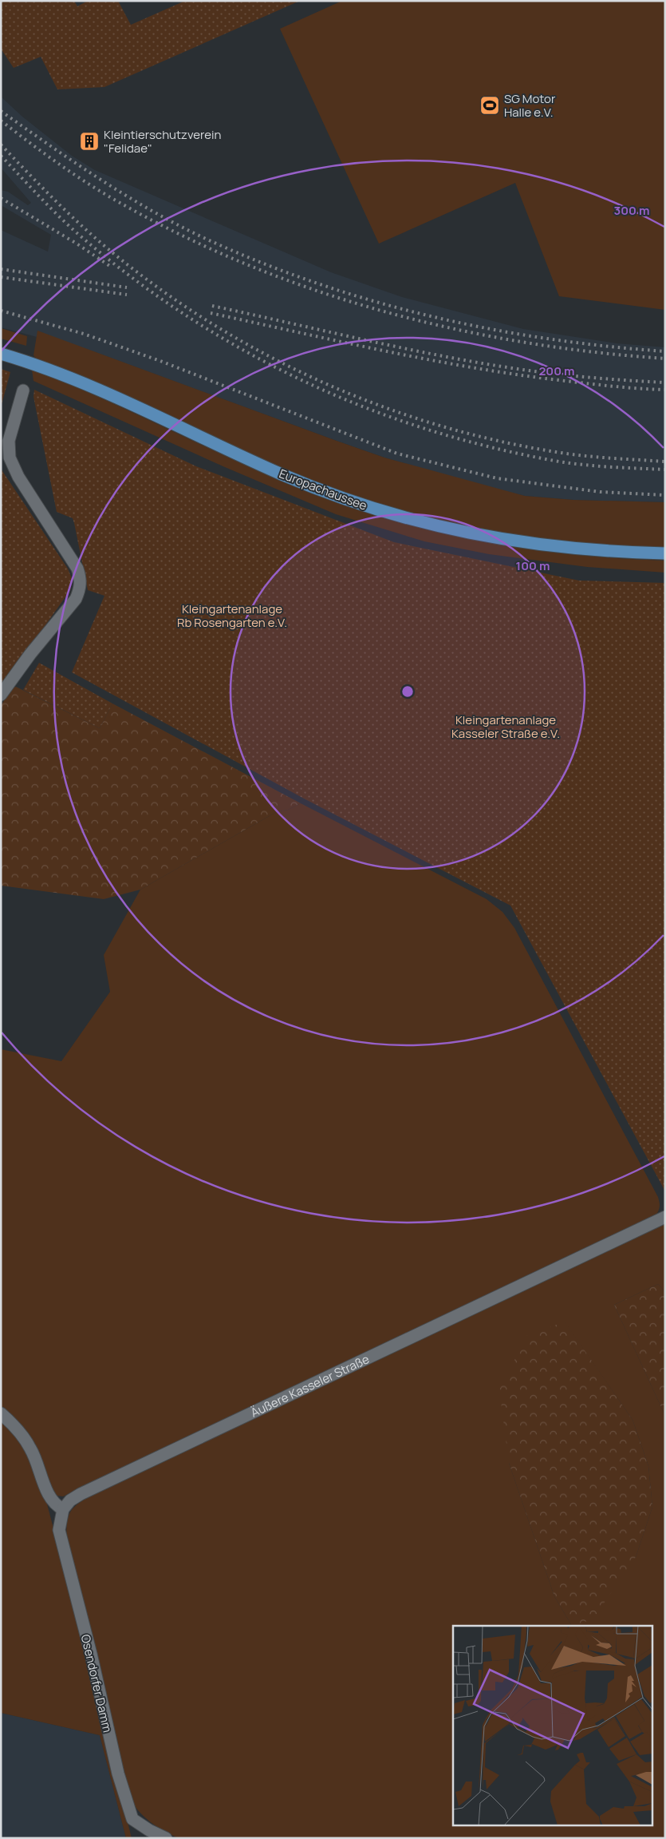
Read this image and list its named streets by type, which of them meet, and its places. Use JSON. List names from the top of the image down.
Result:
{
  "streets": {
    "main road": ["Europachaussee"],
    "street": ["Äußere Kasseler Straße", "Osendorfer Damm"]
  },
  "crossings": [
    ["Äußere Kasseler Straße", "Osendorfer Damm"]
  ],
  "parks": ["Kleingartenanlage Rb Rosengarten e.V.", "Kleingartenanlage Kasseler Straße e.V."],
  "places": {
    "sports": ["SG Motor Halle e.V."],
    "building": ["Kleintierschutzverein \"Felidae\""]
  },
  "rings": ["300 m", "200 m", "100 m"]
}
